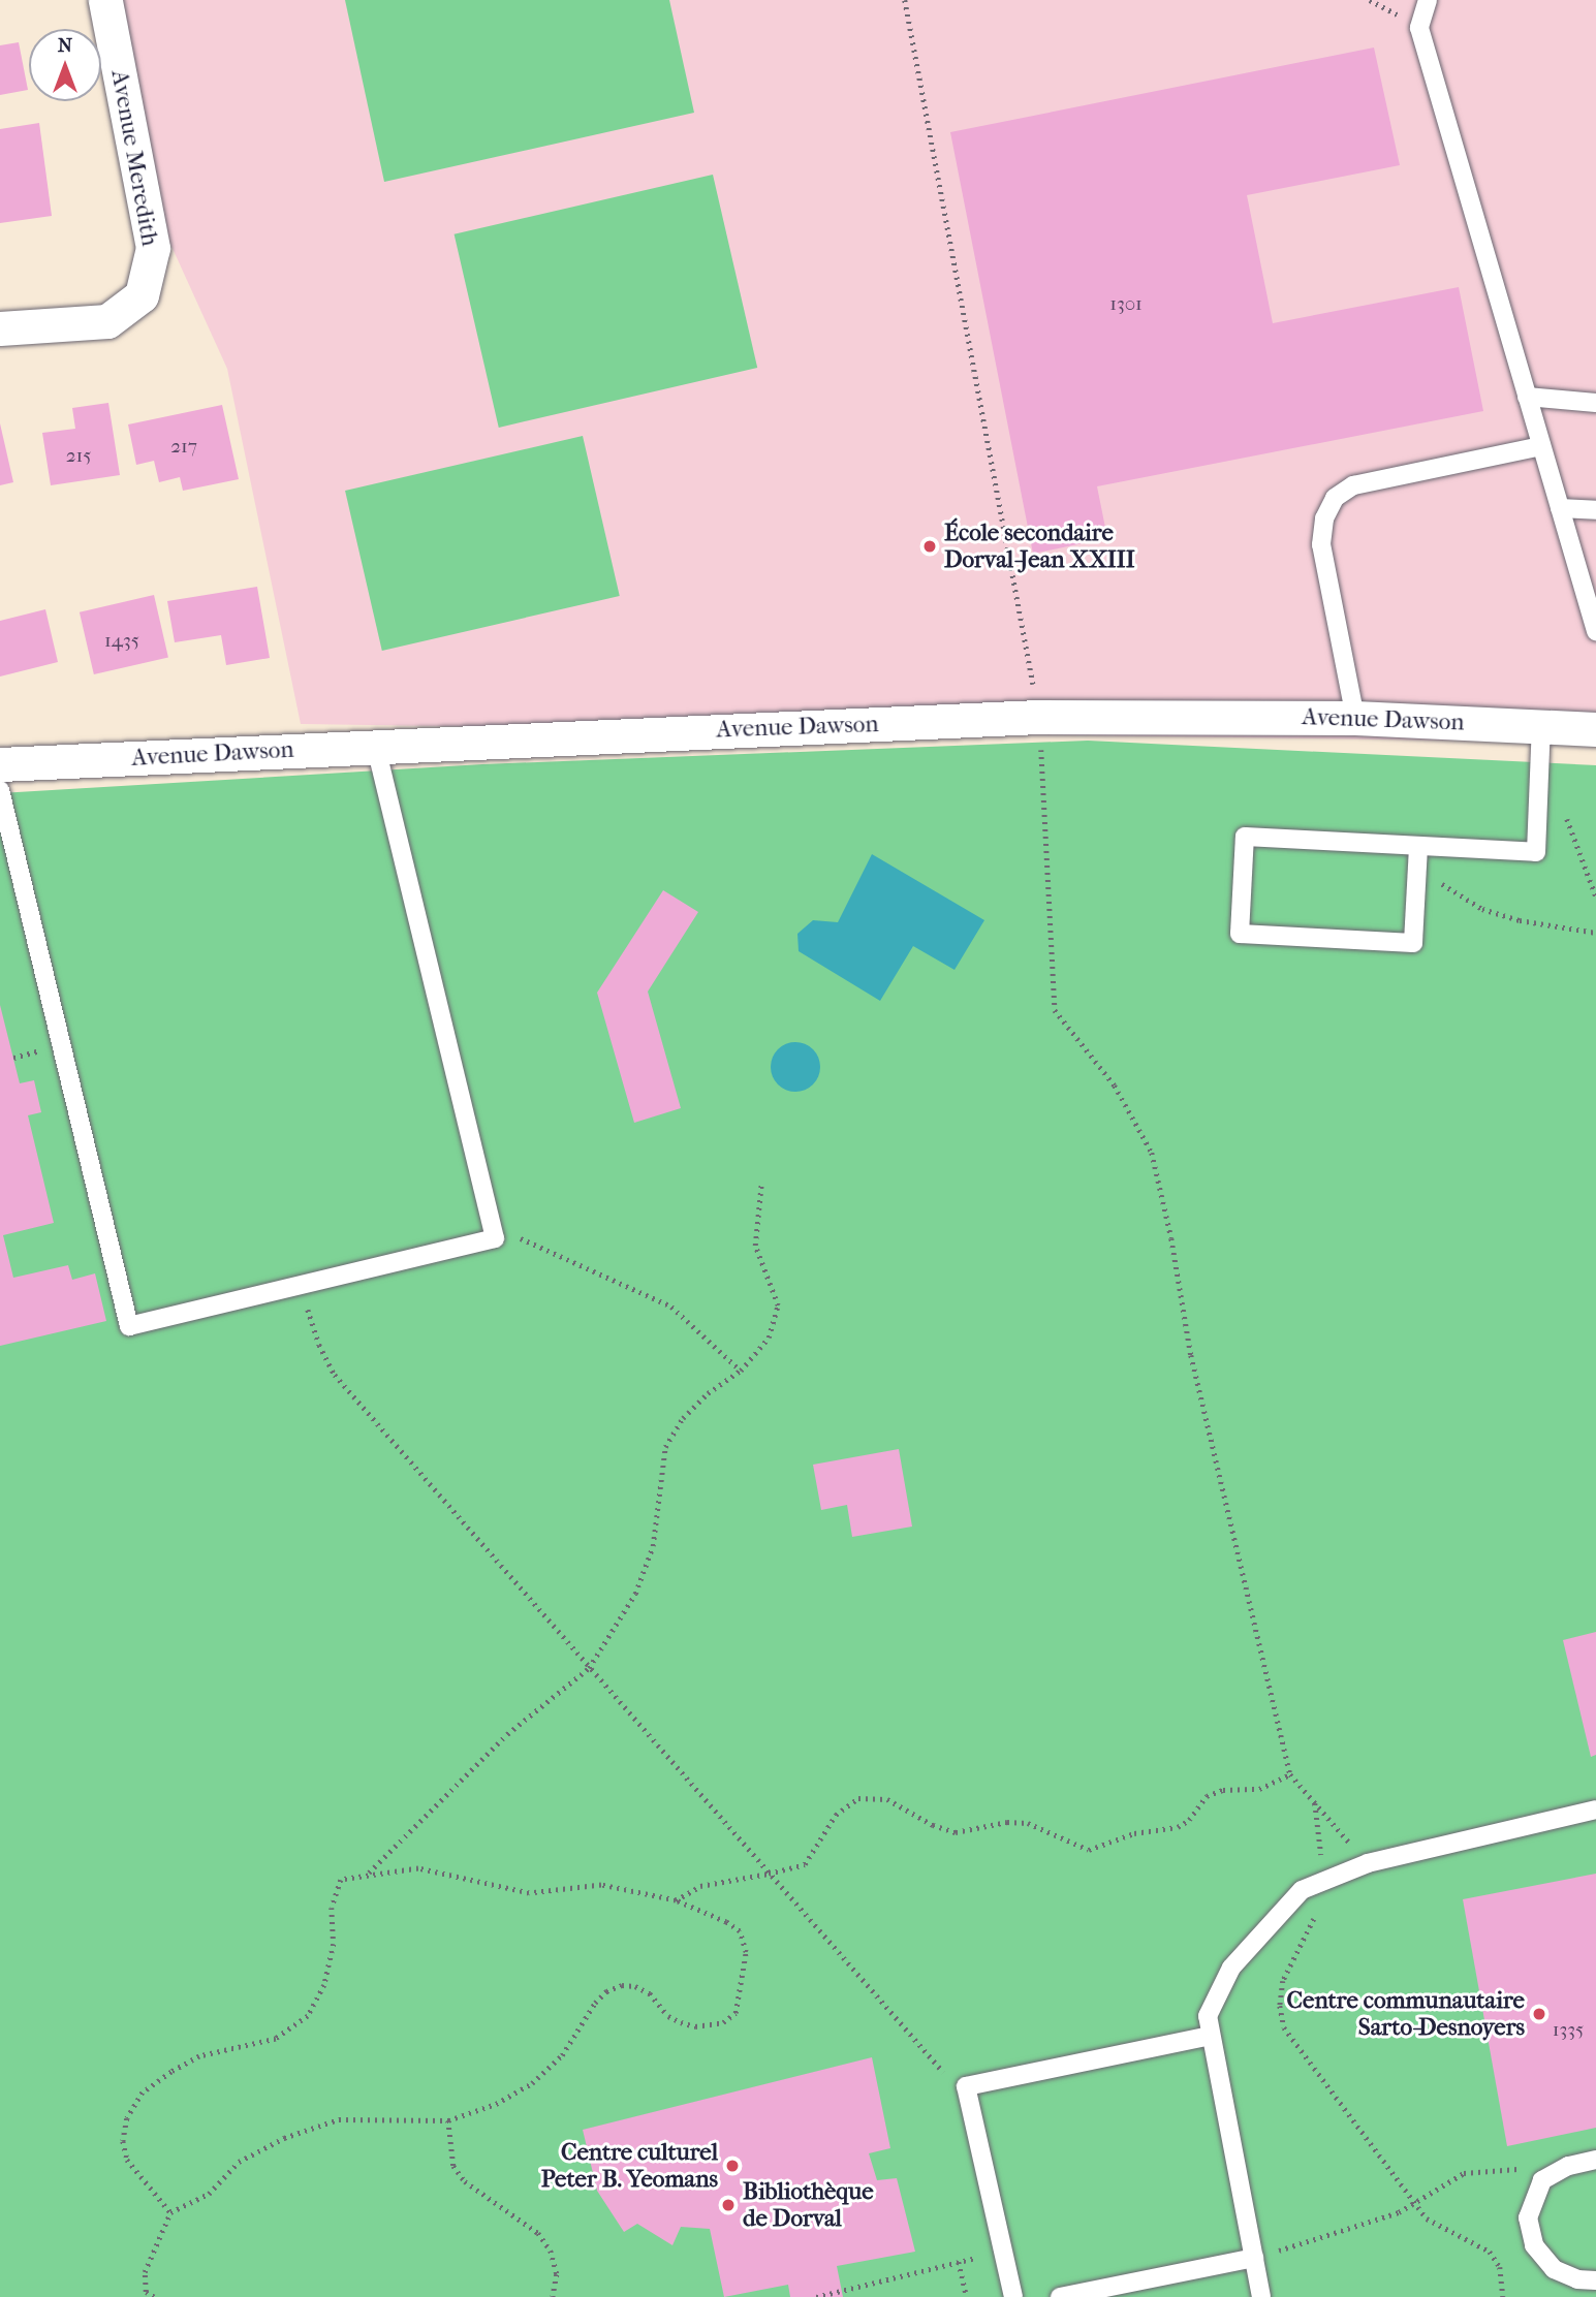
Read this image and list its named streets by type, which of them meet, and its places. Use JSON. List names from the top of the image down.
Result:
{
  "streets": {
    "street": ["Avenue Meredith", "Avenue Dawson"]
  },
  "places": [
    "École secondaire Dorval-Jean XXIII",
    "Centre communautaire Sarto-Desnoyers",
    "Centre culturel Peter B. Yeomans",
    "Bibliothèque de Dorval"
  ],
  "house_numbers": [
    "1301",
    "217",
    "215",
    "1435",
    "1335"
  ],
  "north": "top"
}
